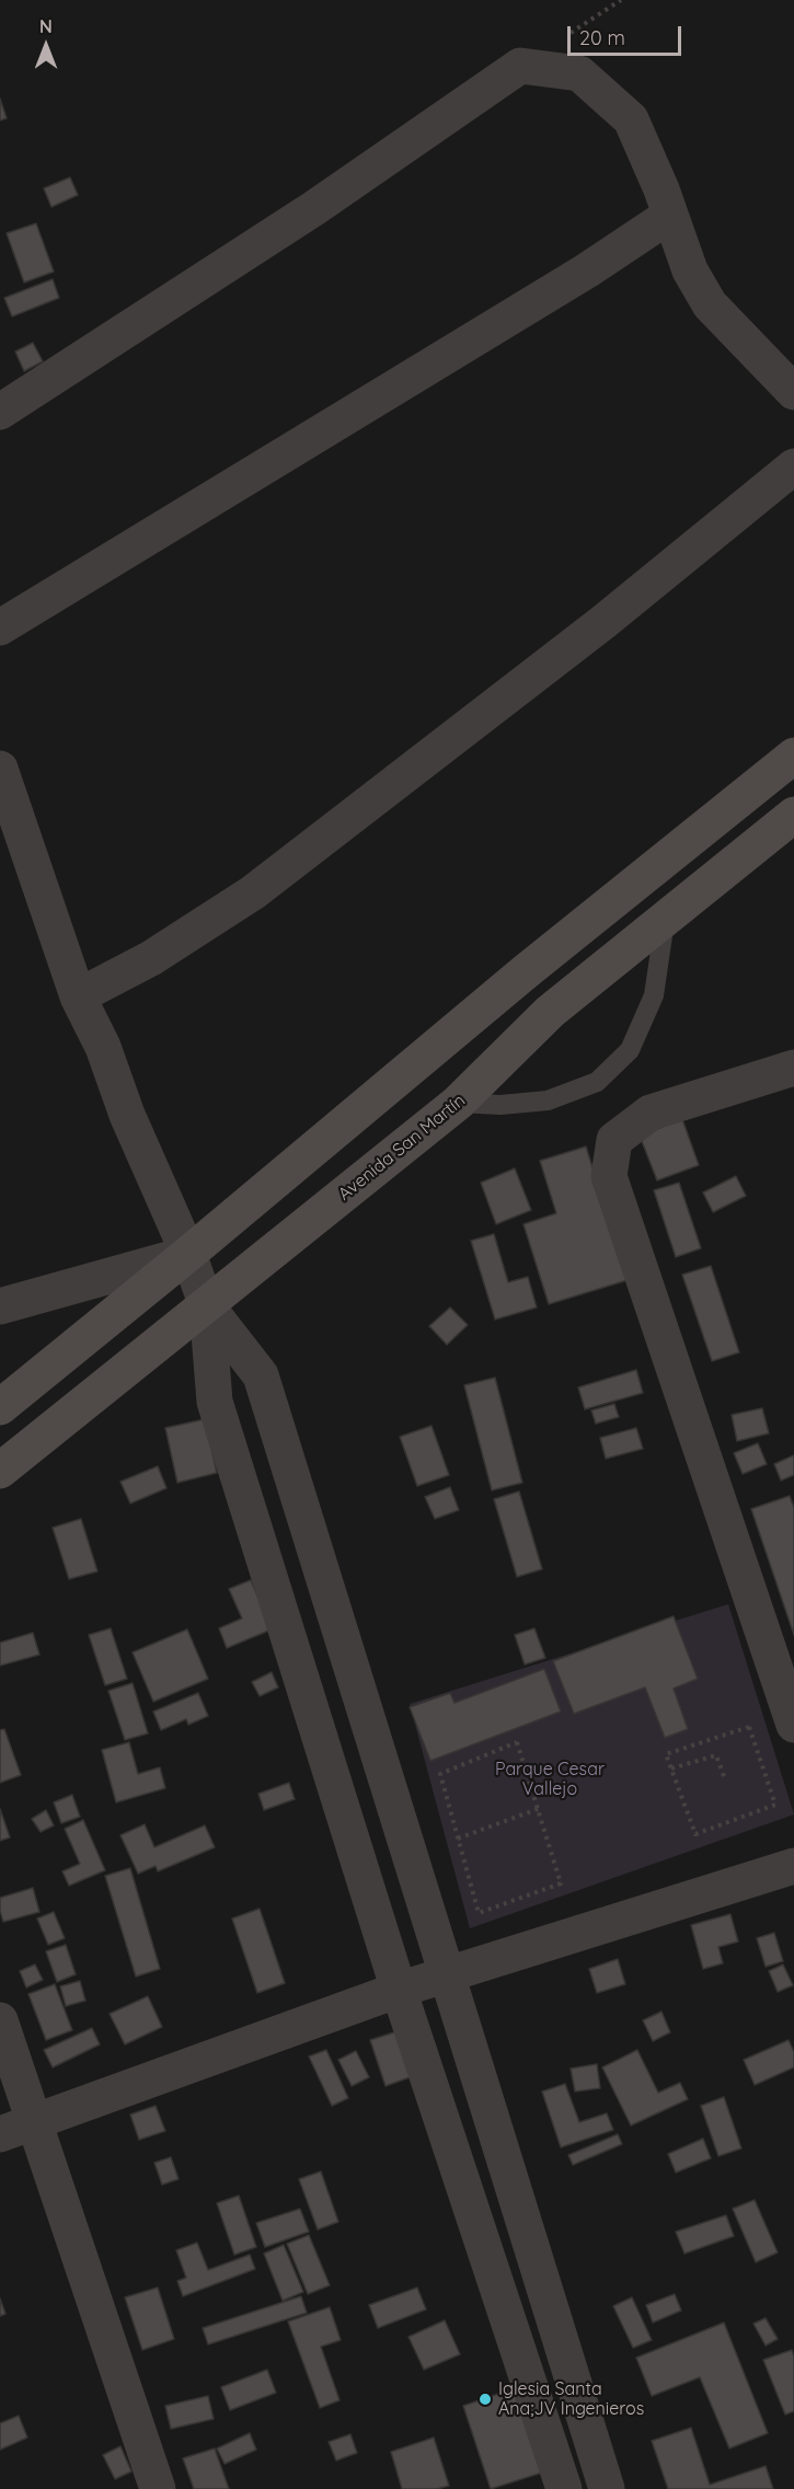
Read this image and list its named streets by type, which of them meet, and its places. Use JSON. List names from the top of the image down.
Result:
{
  "streets": {
    "main road": ["Avenida San Martín"]
  },
  "parks": ["Parque Cesar Vallejo"],
  "places": ["Iglesia Santa Ana;JV Ingenieros"],
  "scale_bar": "20 m",
  "north": "top"
}
